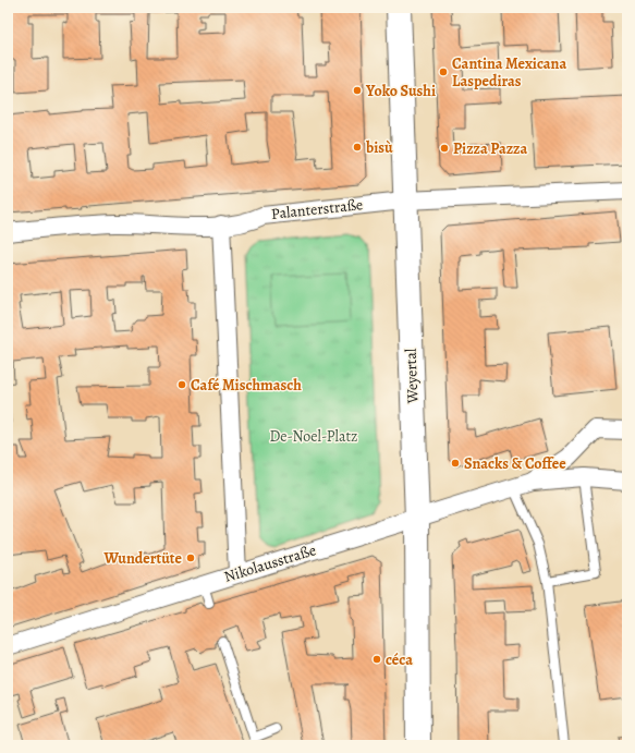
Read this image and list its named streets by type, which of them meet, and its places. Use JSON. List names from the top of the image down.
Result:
{
  "streets": {
    "street": ["Palanterstraße", "Weyertal", "Nikolausstraße"]
  },
  "crossings": [
    ["Palanterstraße", "Weyertal"],
    ["Weyertal", "Nikolausstraße"]
  ],
  "parks": ["De-Noel-Platz"],
  "places": [
    "Cantina Mexicana Laspediras",
    "Yoko Sushi",
    "bisù",
    "Pizza Pazza",
    "Café Mischmasch",
    "Snacks & Coffee",
    "Wundertüte",
    "céca"
  ]
}
